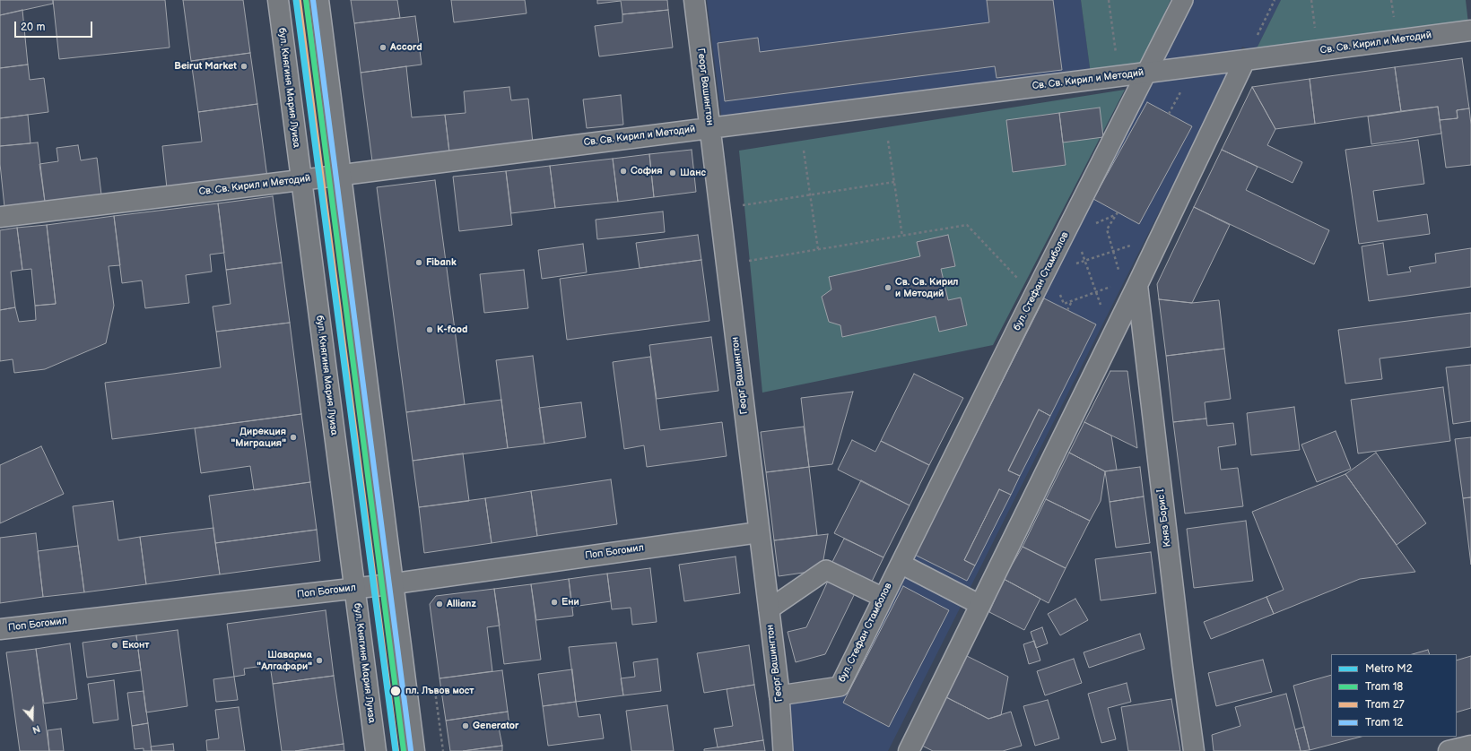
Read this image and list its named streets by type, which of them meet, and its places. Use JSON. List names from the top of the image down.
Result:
{
  "streets": {
    "street": [
      "Св. Св. Кирил и Методий",
      "Георг Вашингтон",
      "бул. Княгиня Мария Луиза",
      "бул. Стефан Стамболов",
      "Княз Борис I",
      "Поп Богомил"
    ]
  },
  "crossings": [
    ["Св. Св. Кирил и Методий", "Георг Вашингтон"],
    ["Св. Св. Кирил и Методий", "бул. Княгиня Мария Луиза"],
    ["Св. Св. Кирил и Методий", "бул. Стефан Стамболов"],
    ["Георг Вашингтон", "бул. Стефан Стамболов"],
    ["Георг Вашингтон", "Поп Богомил"],
    ["бул. Княгиня Мария Луиза", "Поп Богомил"]
  ],
  "places": [
    "Accord",
    "Beirut Market",
    "София",
    "Шанс",
    "Fibank",
    "Св. Св. Кирил и Методий",
    "K-food",
    "Дирекция \"Миграция\"",
    "Ени",
    "Allianz",
    "Еконт",
    "Шаварма \"Алгафари\"",
    "пл. Лъвов мост",
    "Generator"
  ],
  "lines": [
    "metro line M2",
    "tram line 18",
    "tram line 12",
    "tram line 27"
  ],
  "legend": [
    "Metro M2",
    "Tram 18",
    "Tram 27",
    "Tram 12"
  ],
  "scale_bar": "20 m",
  "north": "bottom"
}
